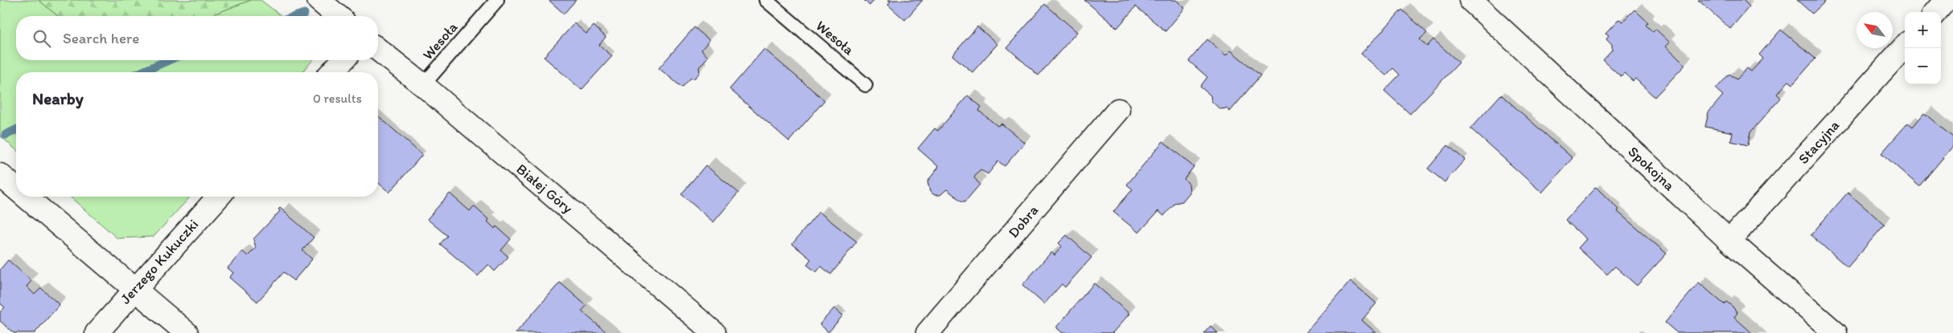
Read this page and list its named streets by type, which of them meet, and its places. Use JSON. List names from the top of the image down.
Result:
{
  "streets": {
    "street": [
      "Stacyjna",
      "Spokojna",
      "Białej Góry",
      "Dobra",
      "Jerzego Kukuczki"
    ],
    "lane": ["Wesoła"]
  },
  "crossings": [
    ["Wesoła", "Białej Góry"],
    ["Stacyjna", "Spokojna"]
  ],
  "north": "top left",
  "page": {
    "map_buttons": ["+", "−"],
    "search": "Search here",
    "heading": ["Nearby", "0 results"]
  }
}
